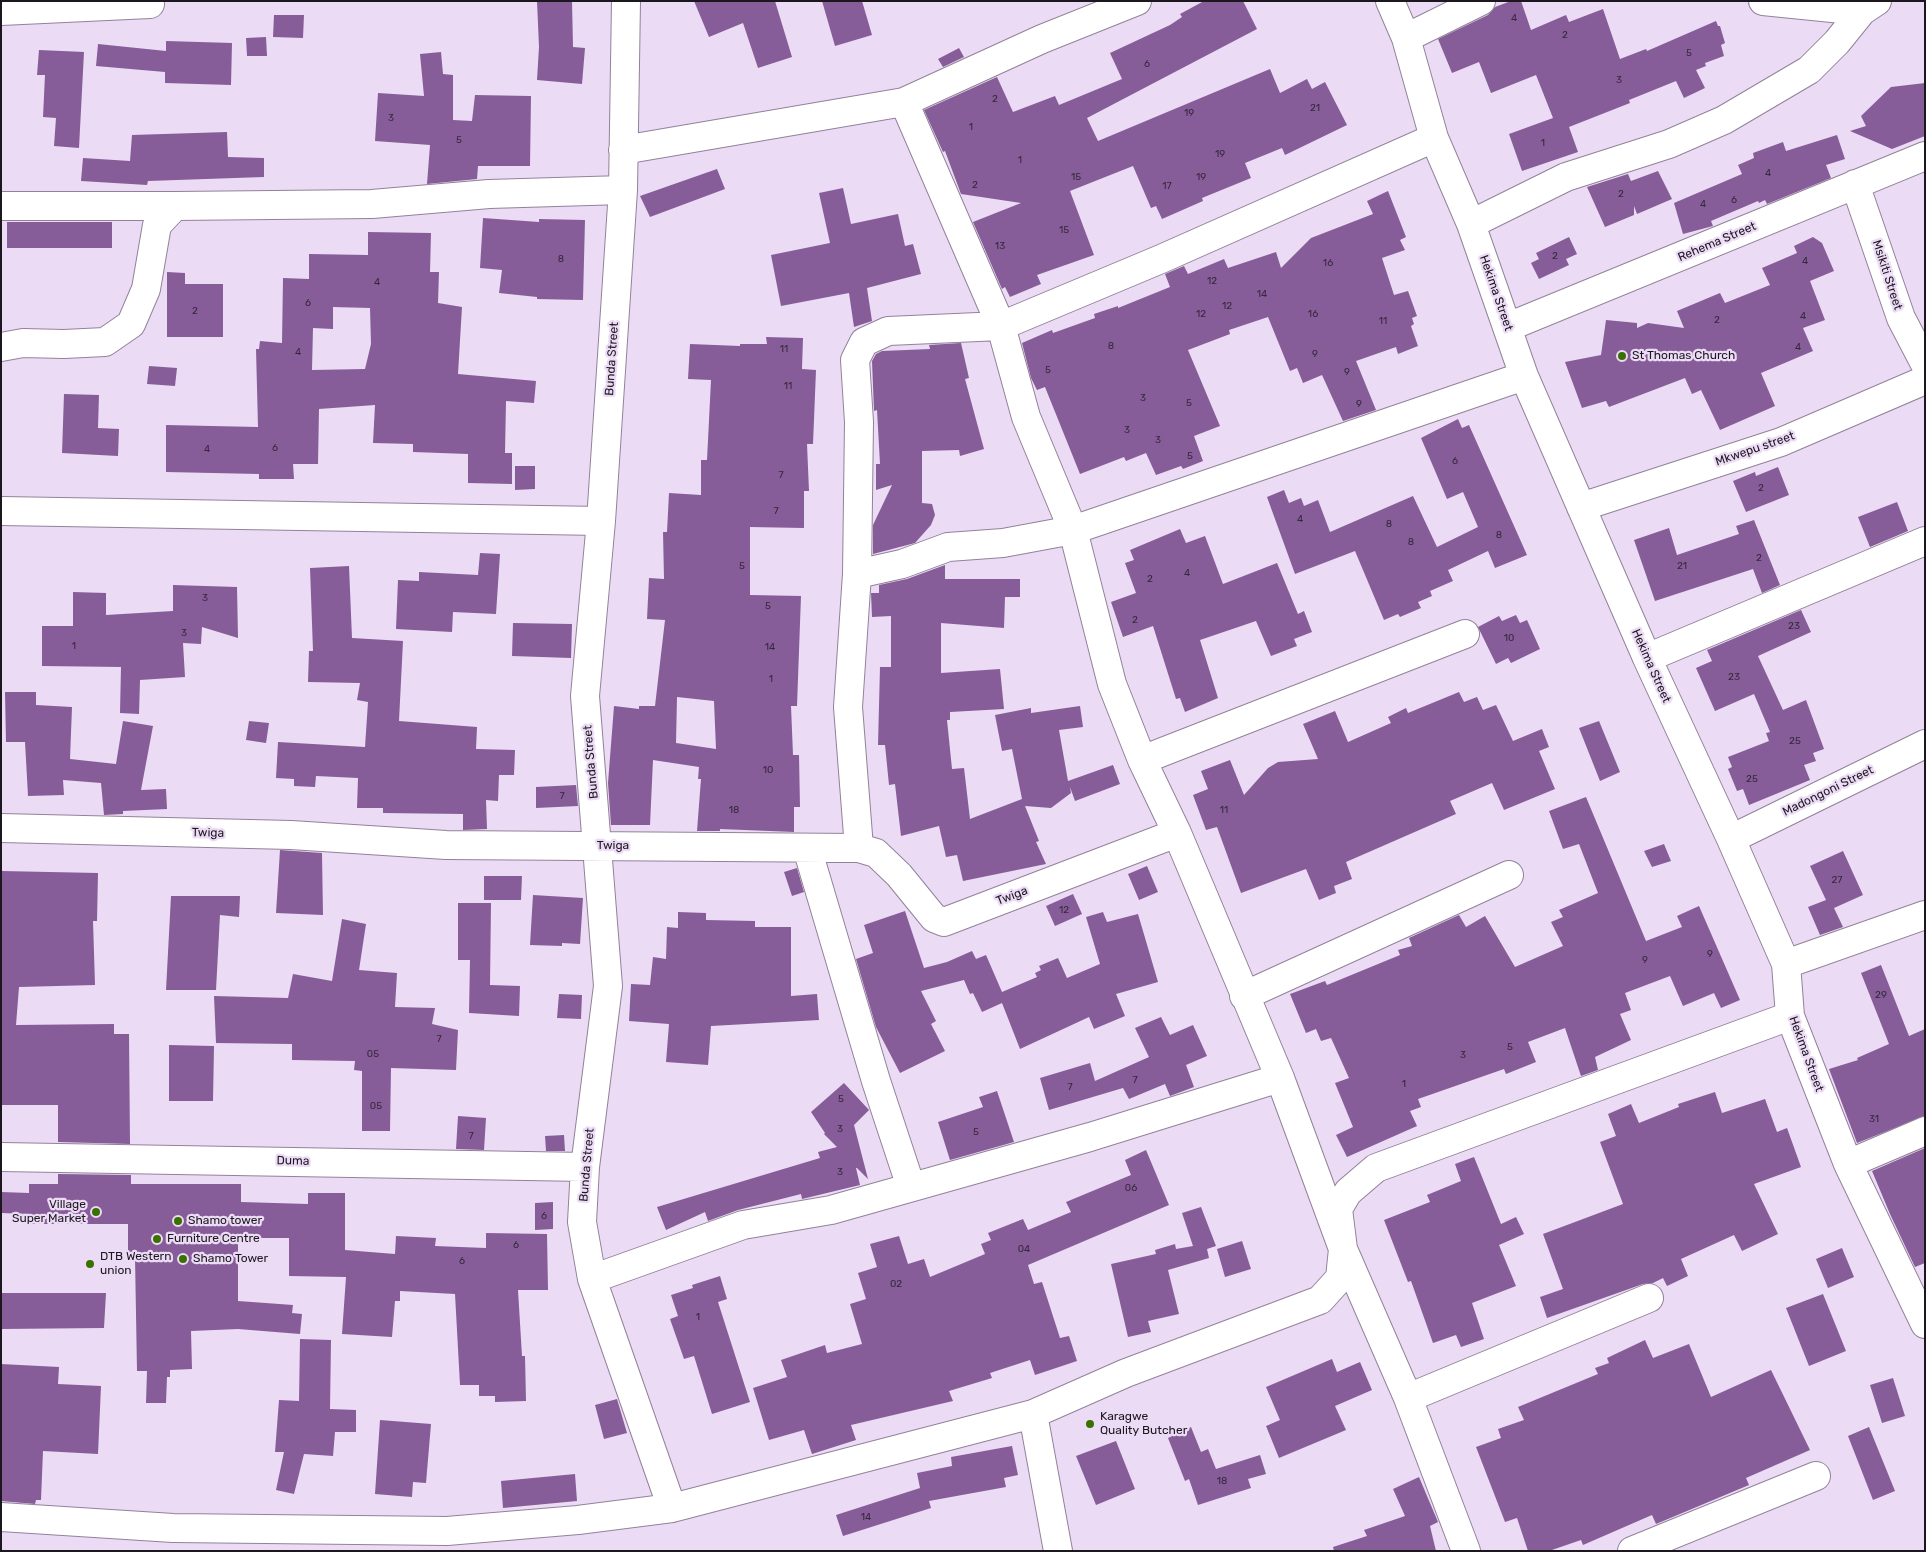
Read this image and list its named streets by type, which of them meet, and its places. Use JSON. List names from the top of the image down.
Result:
{
  "streets": {
    "street": [
      "Rehema Street",
      "Msikiti Street",
      "Hekima Street",
      "Bunda Street",
      "Mkwepu street",
      "Madongoni Street",
      "Twiga",
      "Duma"
    ]
  },
  "crossings": [
    ["Rehema Street", "Msikiti Street"],
    ["Rehema Street", "Hekima Street"],
    ["Hekima Street", "Mkwepu street"],
    ["Hekima Street", "Madongoni Street"],
    ["Bunda Street", "Twiga"],
    ["Bunda Street", "Duma"]
  ],
  "places": [
    "St Thomas Church",
    "Village Super Market",
    "Shamo tower",
    "Furniture Centre",
    "Shamo Tower",
    "DTB Western union",
    "Karagwe Quality Butcher"
  ],
  "house_numbers": [
    "4",
    "2",
    "5",
    "6",
    "3",
    "2",
    "21",
    "19",
    "3",
    "1",
    "5",
    "1",
    "19",
    "1",
    "4",
    "15",
    "19",
    "2",
    "17",
    "2",
    "6",
    "4",
    "15",
    "13",
    "2",
    "8",
    "4",
    "16",
    "12",
    "4",
    "14",
    "6",
    "12",
    "2",
    "12",
    "16",
    "4",
    "2",
    "11",
    "8",
    "4",
    "11",
    "4",
    "9",
    "5",
    "9",
    "11",
    "3",
    "5",
    "9",
    "3",
    "3",
    "6",
    "4",
    "5",
    "6",
    "7",
    "2",
    "7",
    "4",
    "8",
    "8",
    "8",
    "2",
    "5",
    "21",
    "4",
    "2",
    "3",
    "5",
    "2",
    "23",
    "3",
    "10",
    "1",
    "14",
    "23",
    "1",
    "25",
    "10",
    "25",
    "7",
    "18",
    "11",
    "27",
    "12",
    "9",
    "9",
    "29",
    "7",
    "5",
    "05",
    "3",
    "7",
    "1",
    "7",
    "5",
    "05",
    "31",
    "3",
    "5",
    "7",
    "3",
    "06",
    "6",
    "6",
    "04",
    "6",
    "02",
    "1",
    "18",
    "14"
  ]
}
